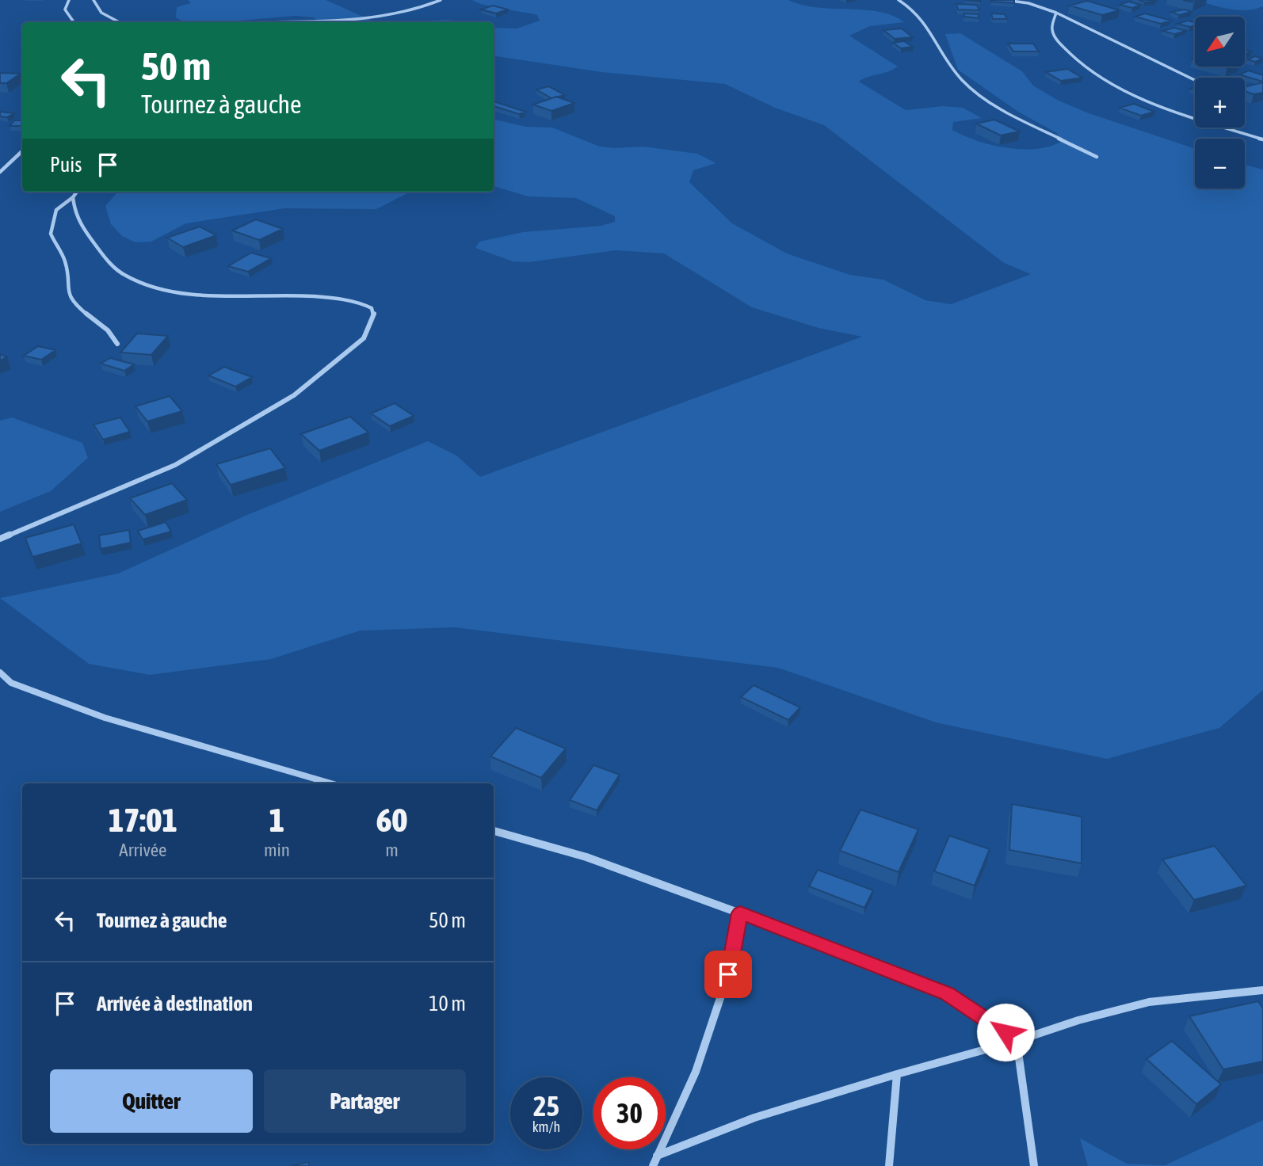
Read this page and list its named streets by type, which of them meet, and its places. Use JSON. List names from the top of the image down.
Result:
{
  "north": "bottom left",
  "page": {
    "map_buttons": ["+", "−"],
    "turn": ["50 m", "Tournez à gauche"],
    "then": "Puis",
    "eta": [
      "17:01",
      "Arrivée",
      "1",
      "min",
      "60",
      "m"
    ],
    "list": [
      {
        "name": "Tournez à gauche",
        "value": "50 m"
      },
      {
        "name": "Arrivée à destination",
        "value": "10 m"
      }
    ],
    "buttons": ["Quitter", "Partager"],
    "speed": "25 km/h",
    "limit": "30"
  }
}
